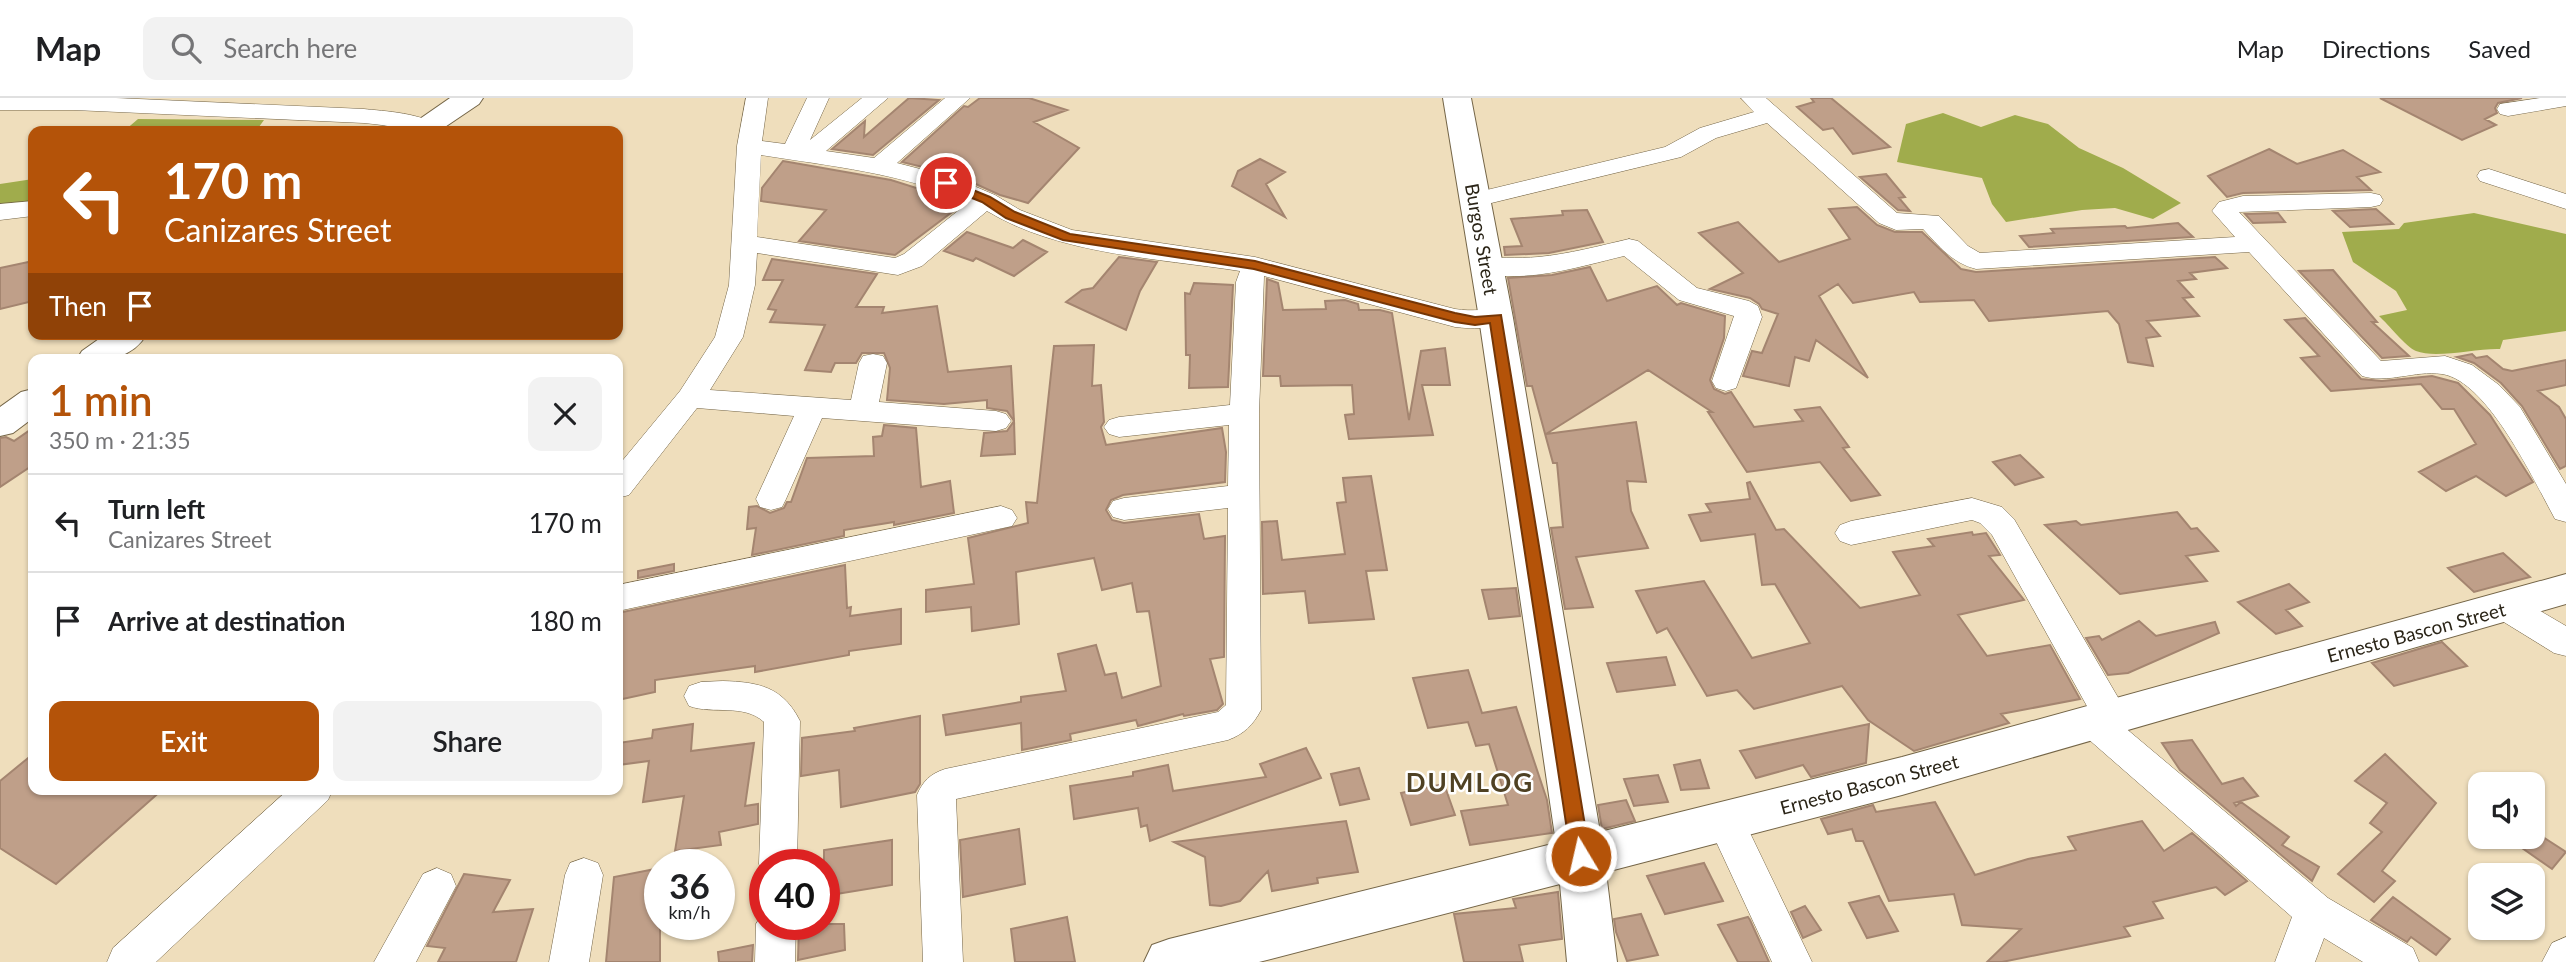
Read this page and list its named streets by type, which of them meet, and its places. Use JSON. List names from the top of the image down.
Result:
{
  "streets": {
    "street": ["Burgos Street", "Ernesto Bascon Street"]
  },
  "crossings": [
    ["Burgos Street", "Ernesto Bascon Street"]
  ],
  "districts": ["DUMLOG"],
  "page": {
    "header": "Map",
    "search": "Search here",
    "nav": ["Map", "Directions", "Saved"],
    "turn": ["170 m", "Canizares Street"],
    "then": "Then",
    "heading": ["1 min", "350 m · 21:35"],
    "list": [
      {
        "name": "Turn left",
        "note": "Canizares Street",
        "value": "170 m"
      },
      {
        "name": "Arrive at destination",
        "value": "180 m"
      }
    ],
    "buttons": ["Exit", "Share"],
    "speed": "36 km/h",
    "limit": "40"
  }
}
